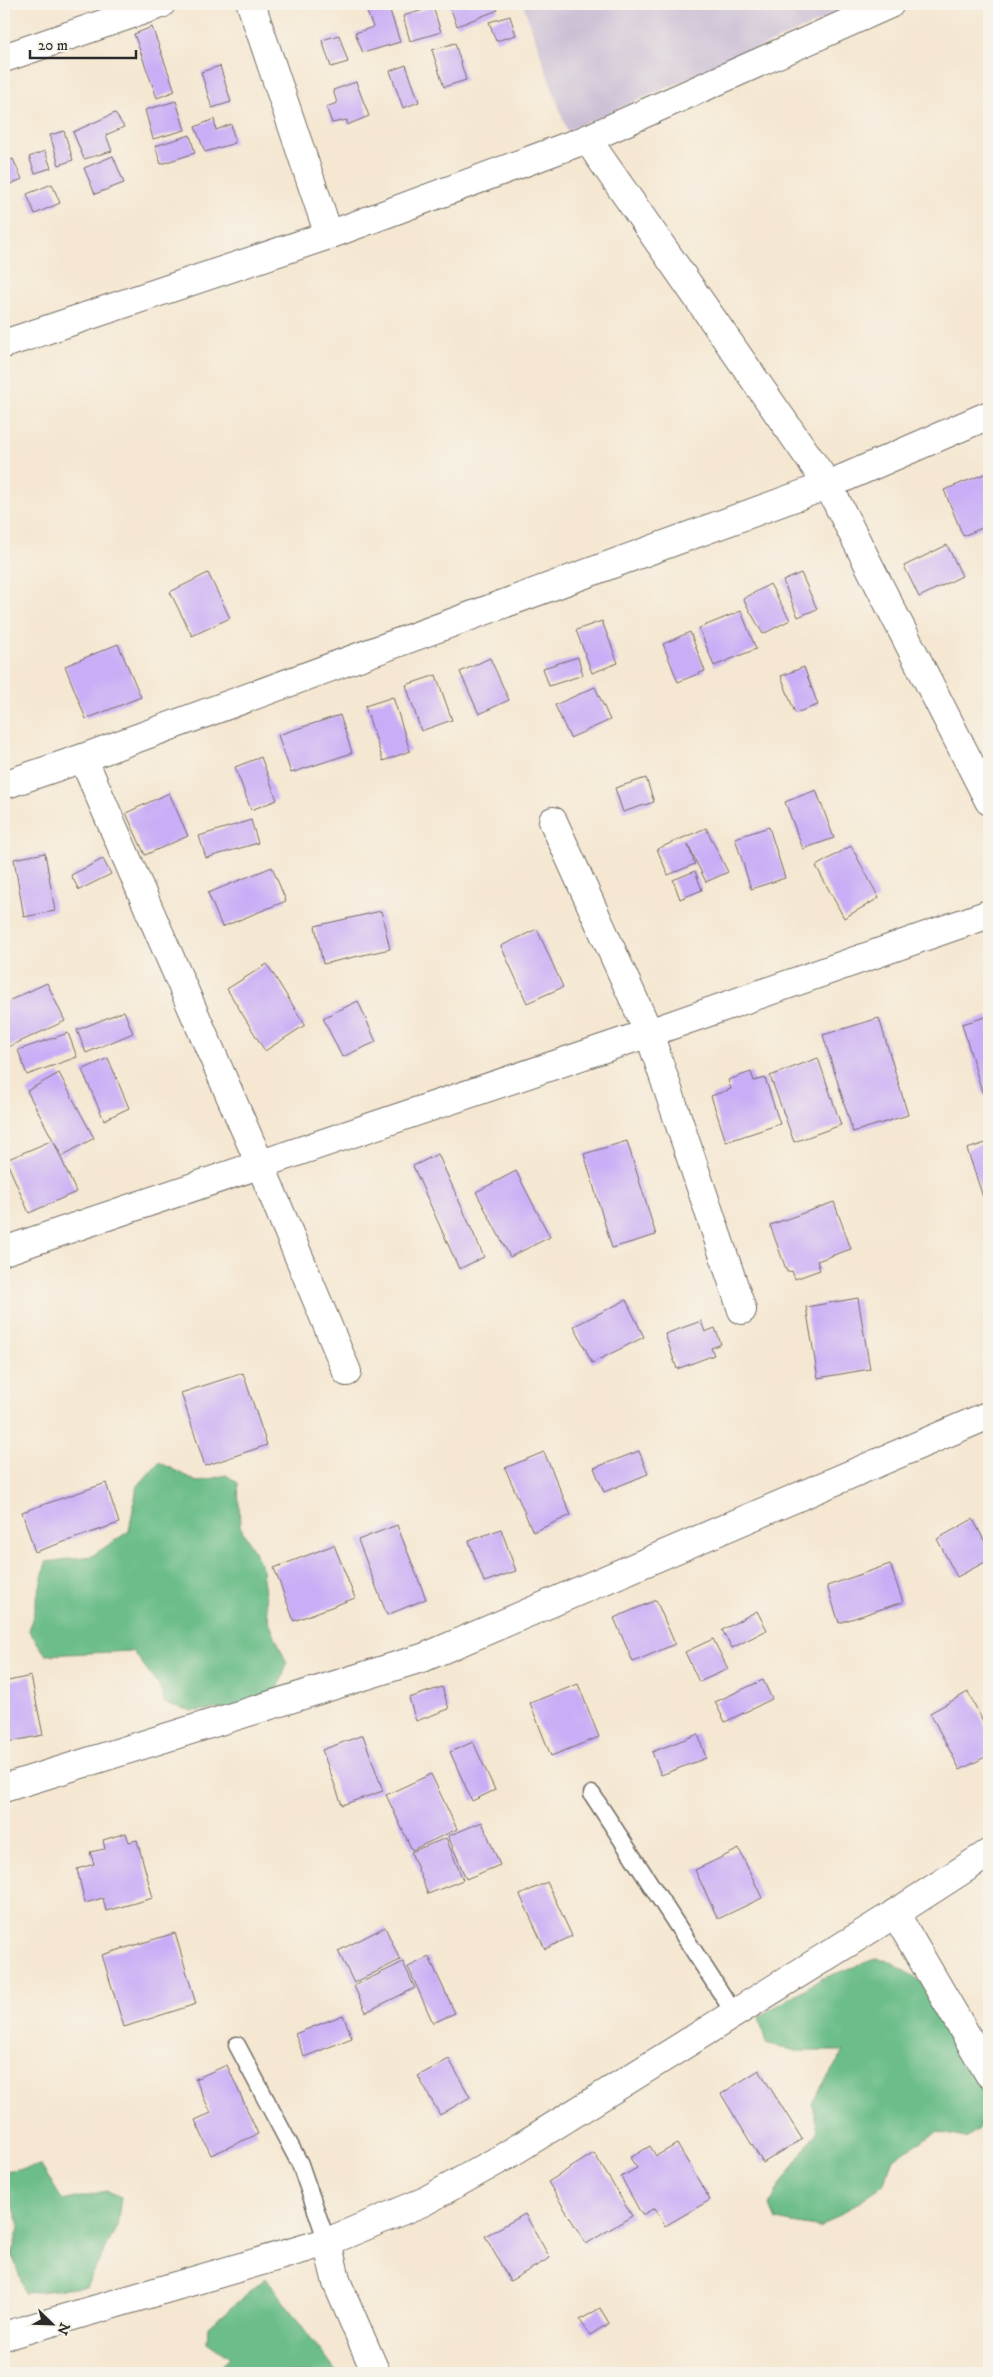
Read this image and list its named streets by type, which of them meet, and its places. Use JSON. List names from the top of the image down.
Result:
{
  "scale_bar": "20 m",
  "north": "bottom right"
}
